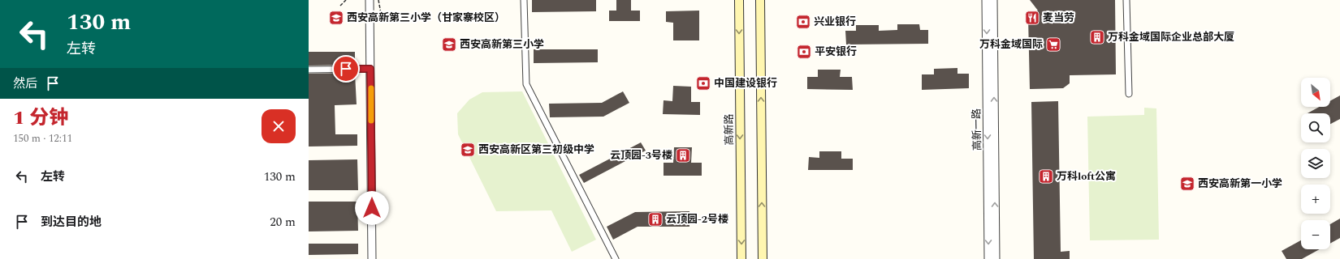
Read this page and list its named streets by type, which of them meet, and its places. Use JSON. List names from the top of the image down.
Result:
{
  "streets": {
    "main road": ["高新路"],
    "street": ["高新一路"]
  },
  "places": {
    "school or university": [
      "西安高新第三小学（甘家寨校区）",
      "西安高新第三小学",
      "西安高新区第三初级中学",
      "西安高新第一小学"
    ],
    "restaurant": ["麦当劳"],
    "bank": ["兴业银行", "平安银行", "中国建设银行"],
    "building": [
      "万科金域国际企业总部大厦",
      "云顶园-3号楼",
      "万科loft公寓",
      "云顶园-2号楼"
    ],
    "supermarket": ["万科金域国际"]
  },
  "north": "bottom right",
  "page": {
    "turn": ["130 m", "左转"],
    "then": "然后",
    "map_buttons": ["+", "−"],
    "heading": ["1 分钟", "150 m · 12:11"],
    "list": [
      {
        "name": "左转",
        "value": "130 m"
      },
      {
        "name": "到达目的地",
        "value": "20 m"
      }
    ]
  }
}
